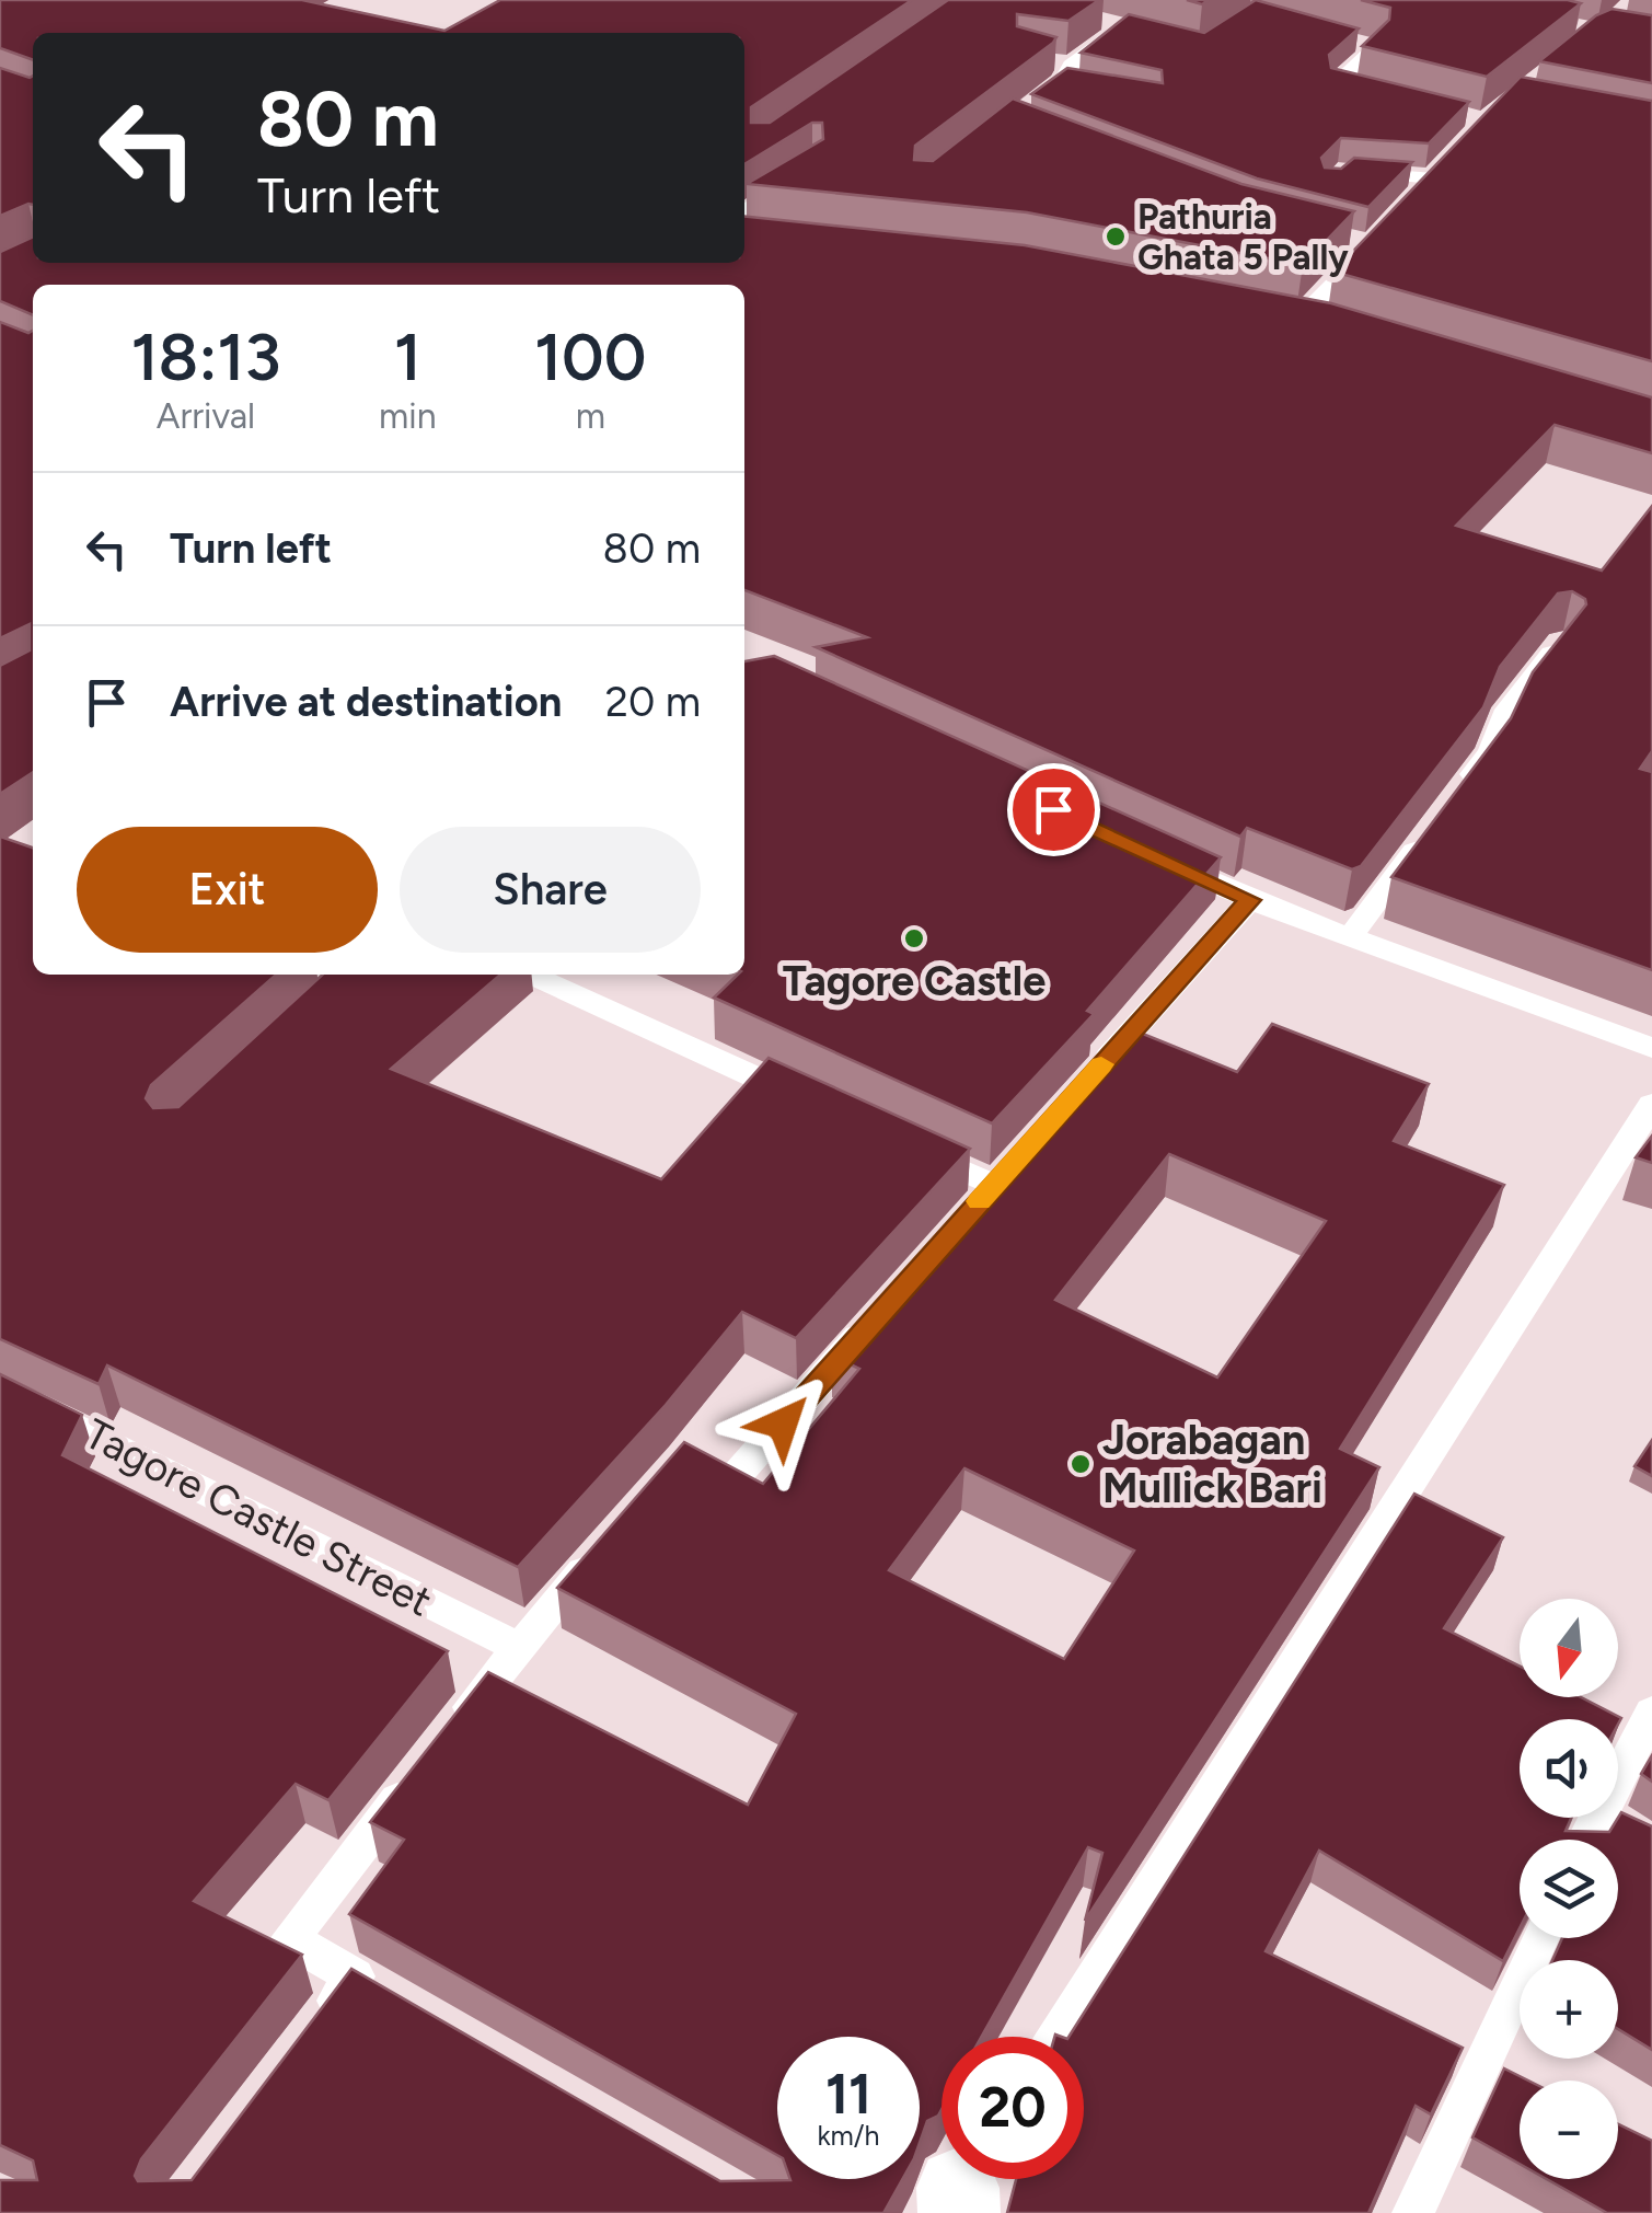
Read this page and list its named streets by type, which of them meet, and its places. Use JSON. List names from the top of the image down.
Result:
{
  "streets": {
    "lane": ["Tagore Castle Street"]
  },
  "places": ["Pathuria Ghata 5 Pally", "Tagore Castle", "Jorabagan Mullick Bari"],
  "north": "bottom",
  "page": {
    "turn": ["80 m", "Turn left"],
    "eta": [
      "18:13",
      "Arrival",
      "1",
      "min",
      "100",
      "m"
    ],
    "list": [
      {
        "name": "Turn left",
        "value": "80 m"
      },
      {
        "name": "Arrive at destination",
        "value": "20 m"
      }
    ],
    "buttons": ["Exit", "Share"],
    "map_buttons": ["+", "−"],
    "speed": "11 km/h",
    "limit": "20"
  }
}
